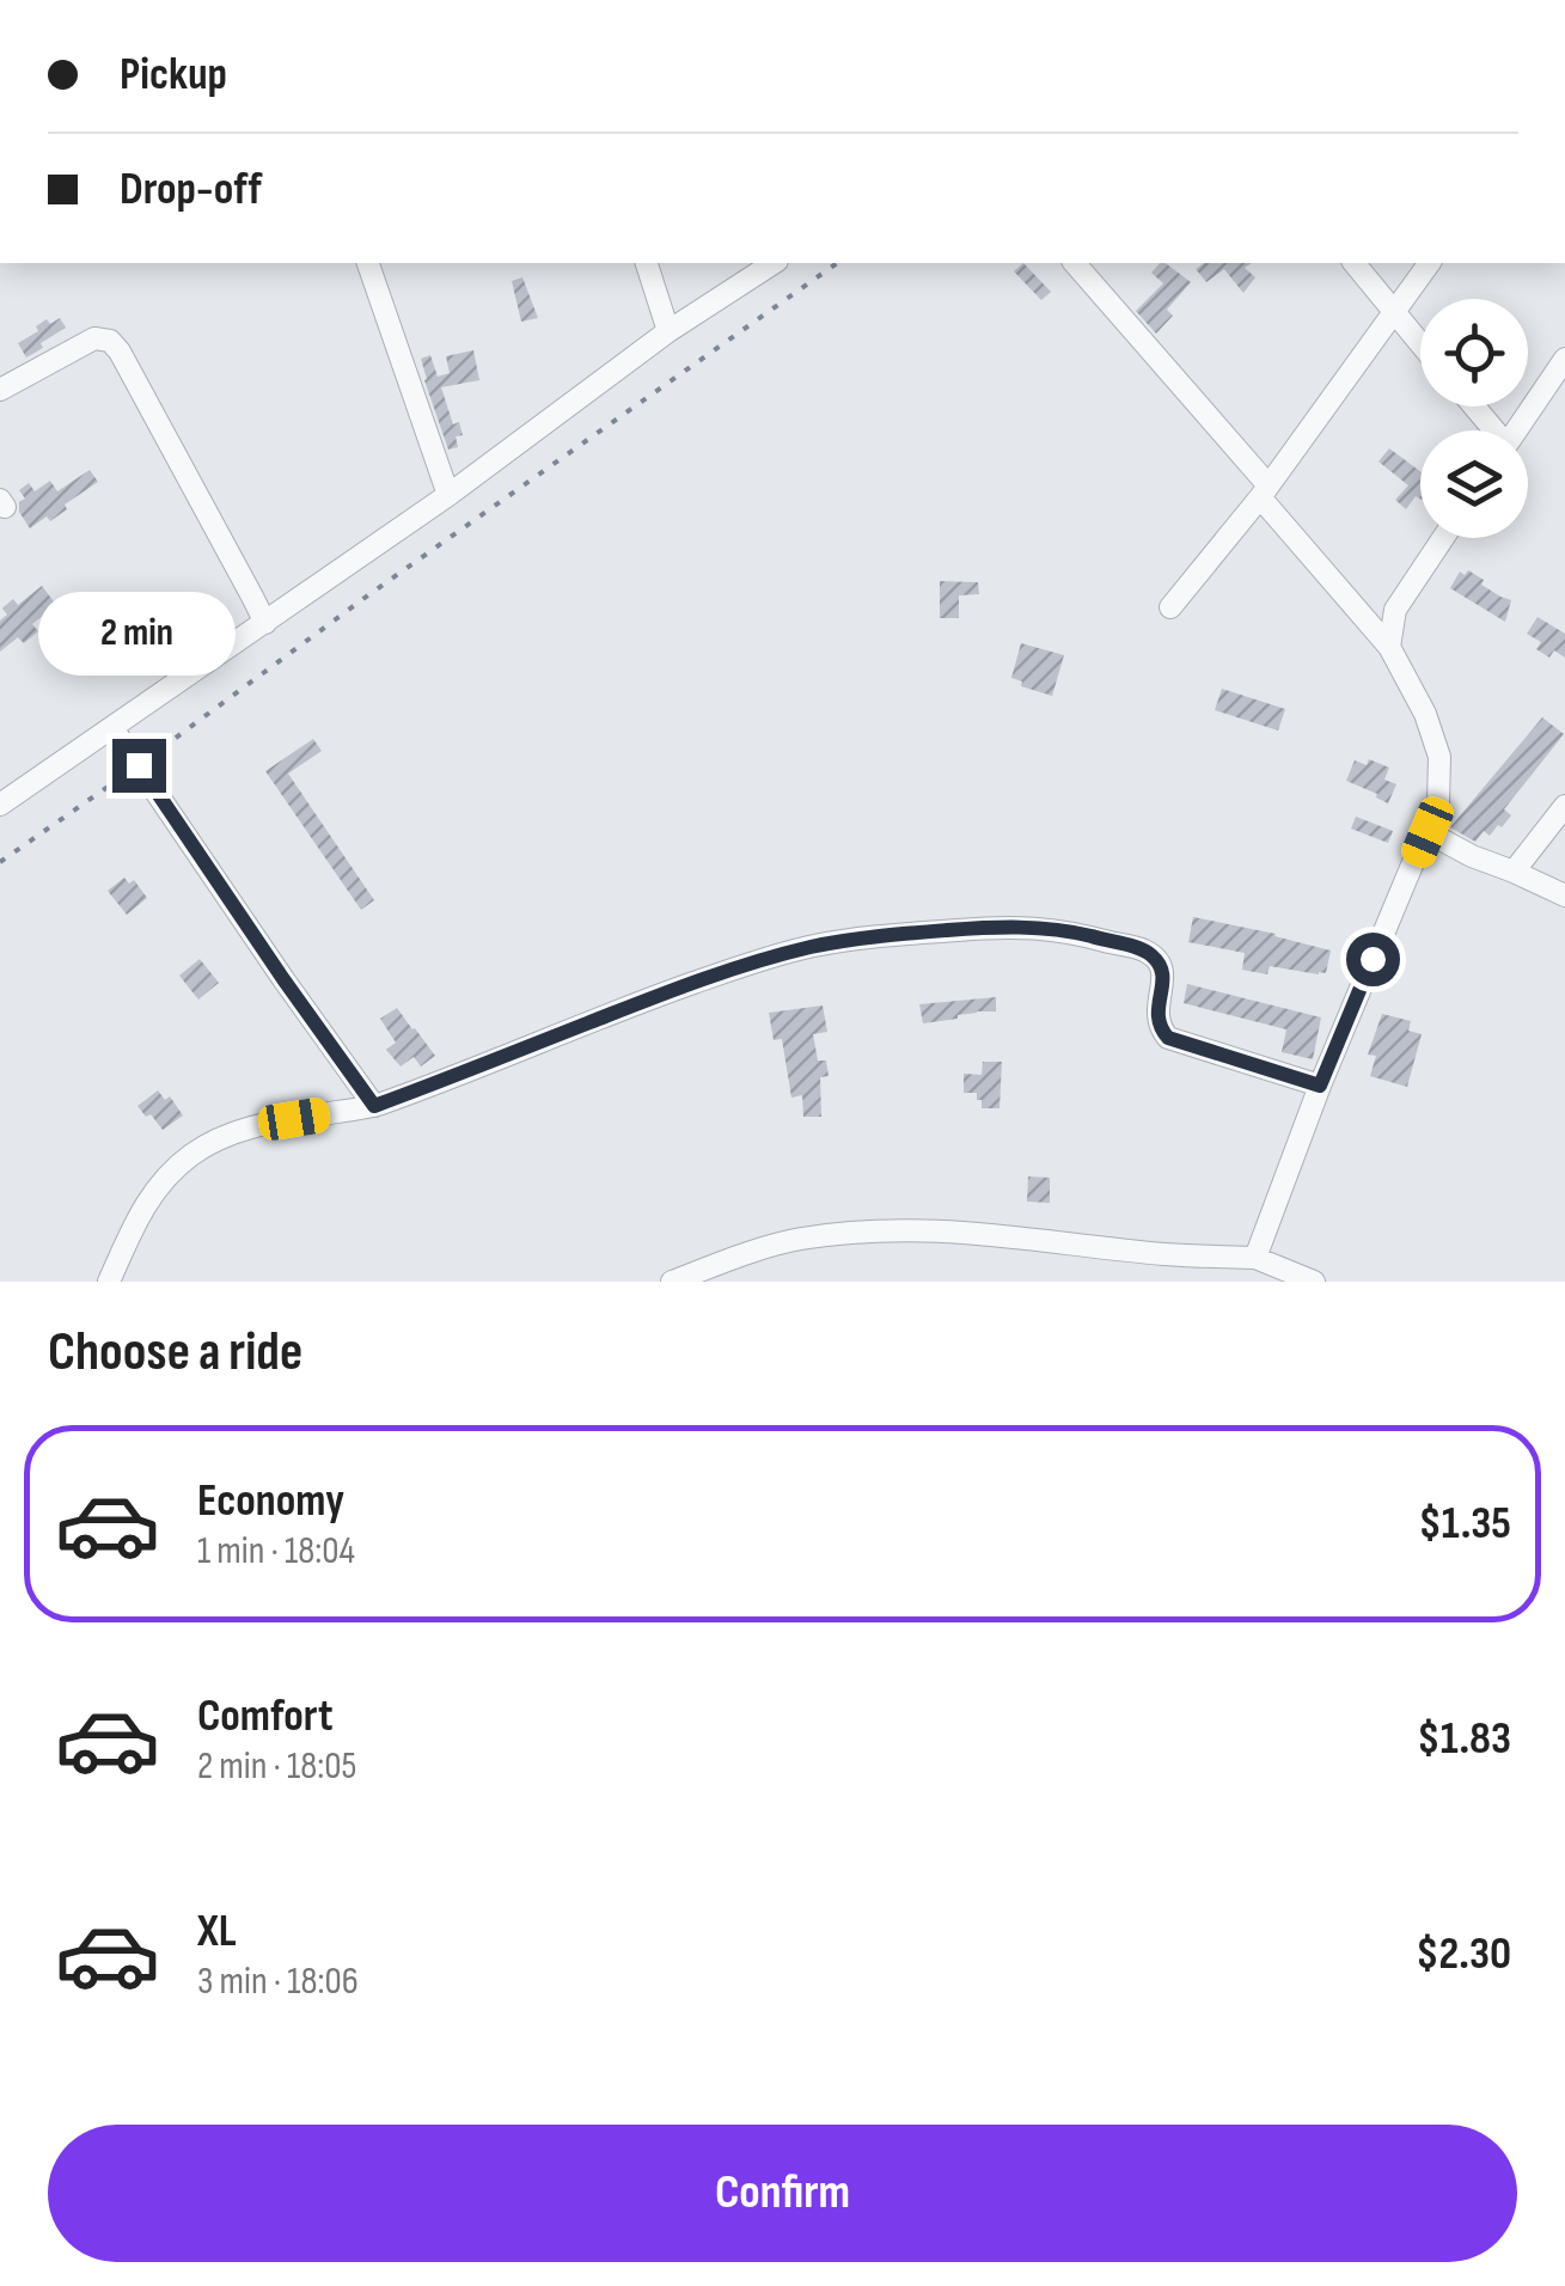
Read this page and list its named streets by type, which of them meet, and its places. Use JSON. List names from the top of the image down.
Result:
{
  "page": {
    "banner": ["Pickup", "Drop-off"],
    "bubble": "2 min",
    "heading": "Choose a ride",
    "list": [
      {
        "name": "Economy",
        "note": "1 min · 18:04",
        "value": "$1.35"
      },
      {
        "name": "Comfort",
        "note": "2 min · 18:05",
        "value": "$1.83"
      },
      {
        "name": "XL",
        "note": "3 min · 18:06",
        "value": "$2.30"
      }
    ],
    "buttons": "Confirm"
  }
}
